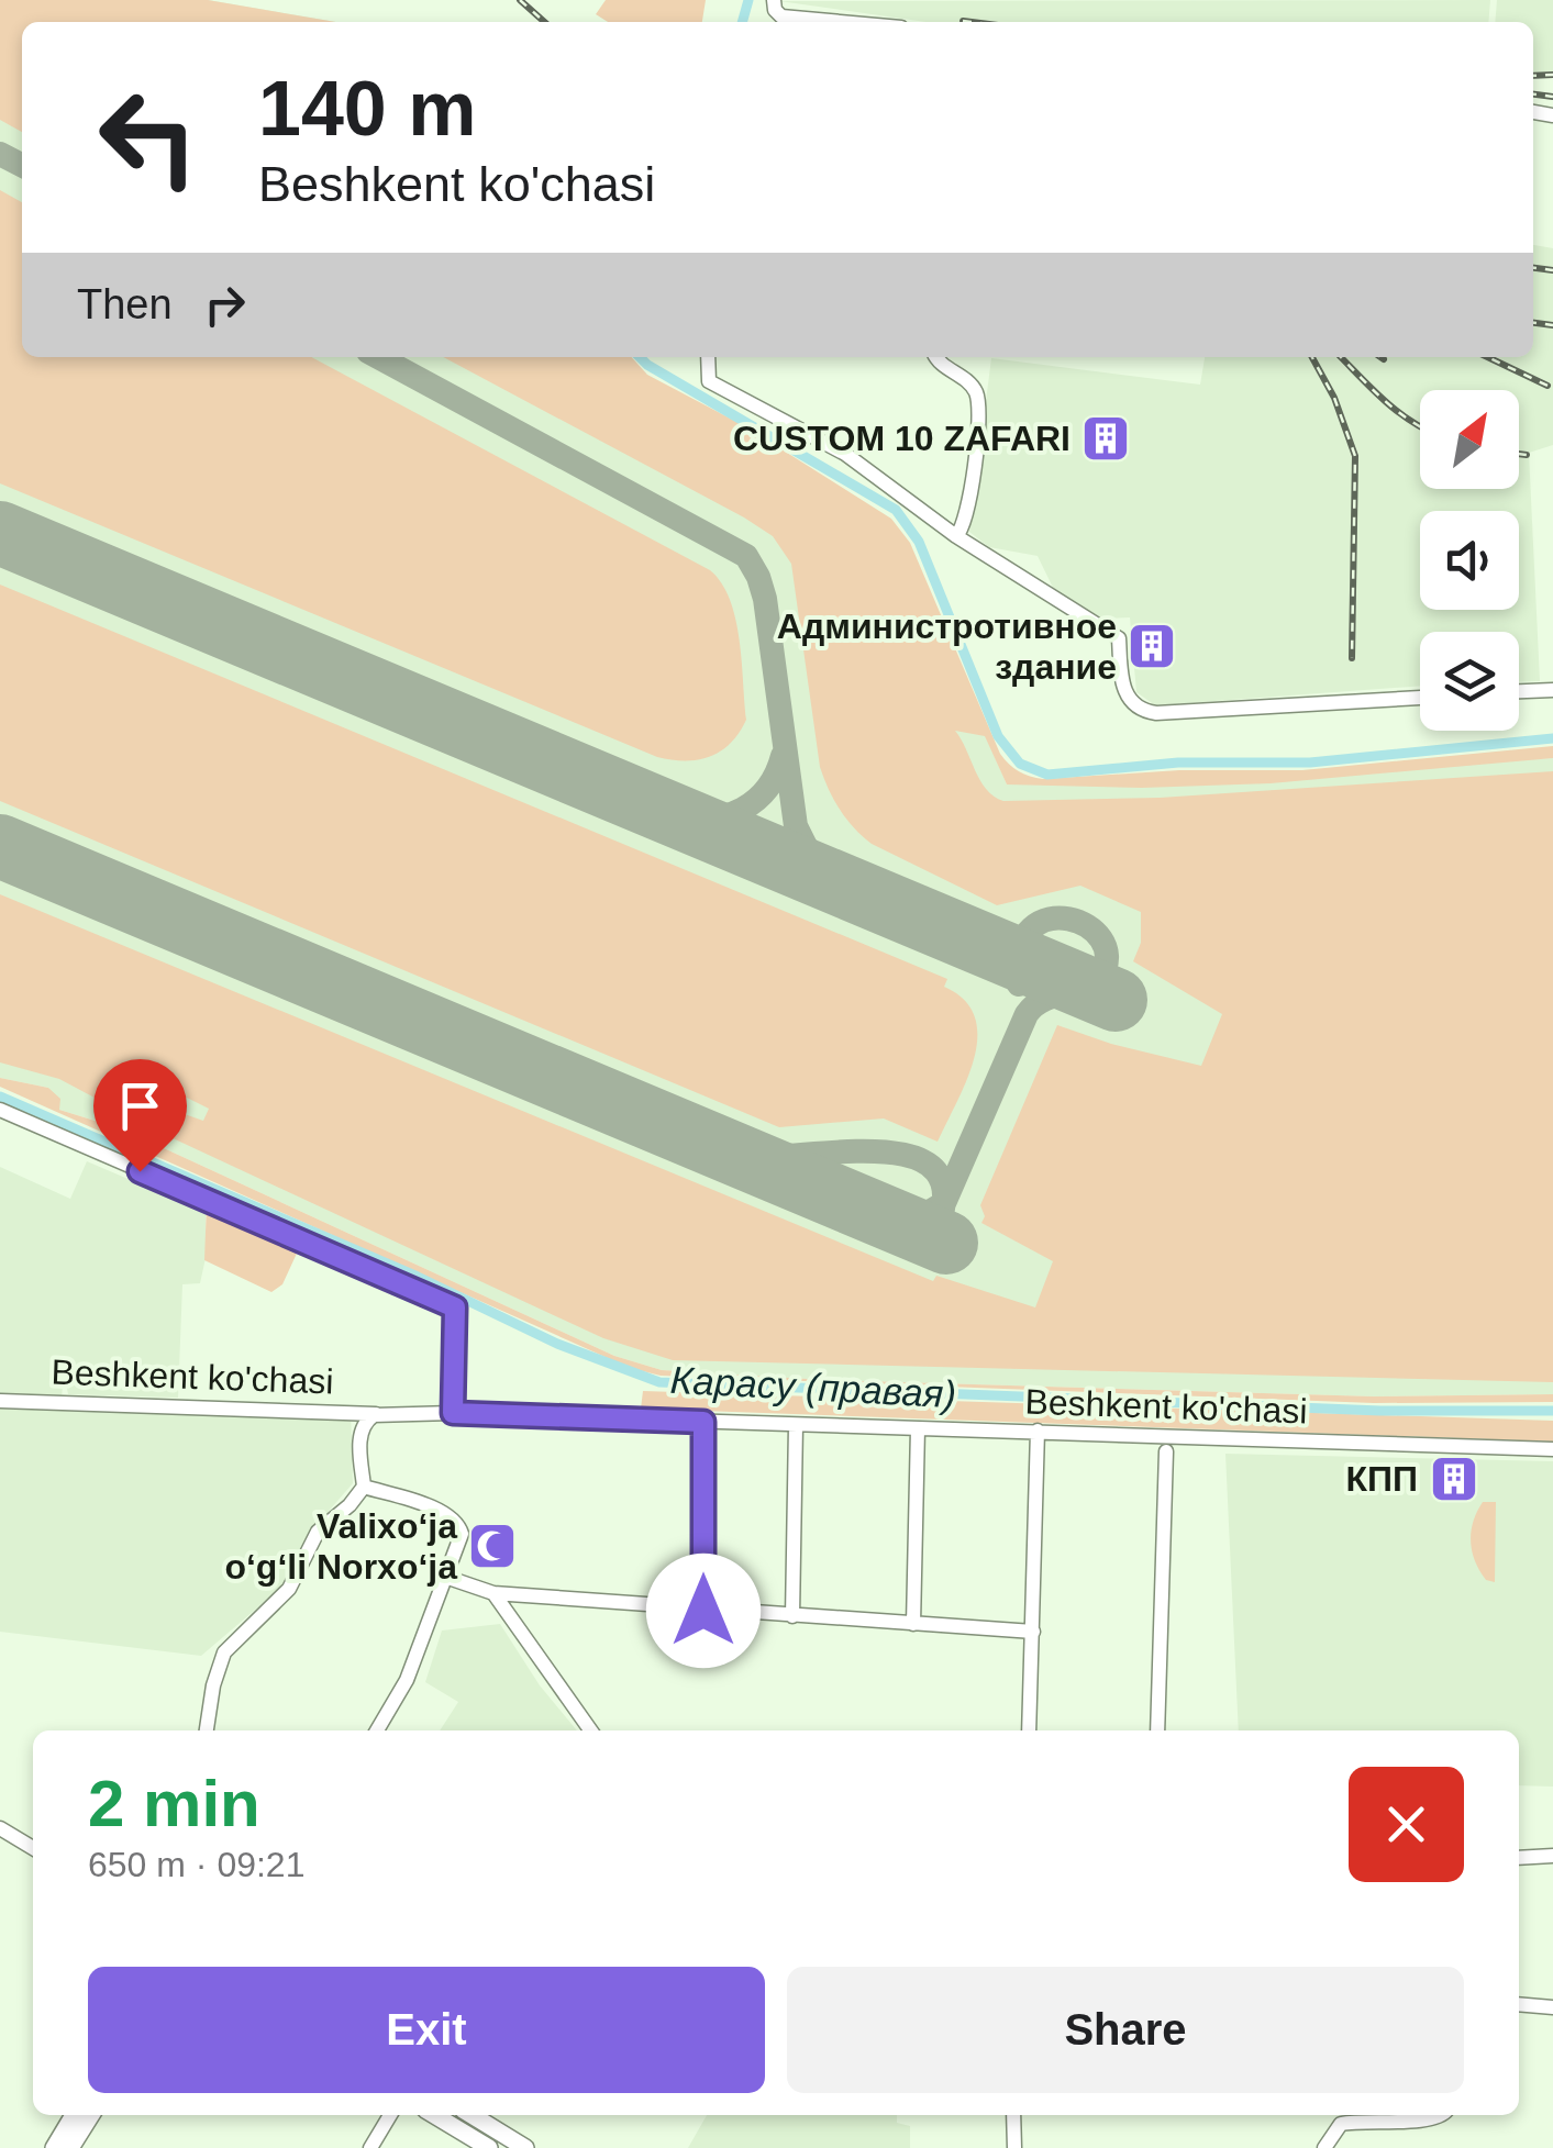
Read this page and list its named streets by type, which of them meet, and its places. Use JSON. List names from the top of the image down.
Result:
{
  "streets": {
    "street": ["Beshkent ko'chasi"]
  },
  "water": ["Карасу (правая)"],
  "places": {
    "building": ["CUSTOM 10 ZAFARI", "Администротивное здание", "КПП"],
    "mosque": ["Valixoʻja oʻgʻli Norxoʻja"]
  },
  "north": "top right",
  "page": {
    "turn": ["140 m", "Beshkent ko'chasi"],
    "then": "Then",
    "heading": ["2 min", "650 m · 09:21"],
    "buttons": ["Exit", "Share"]
  }
}
